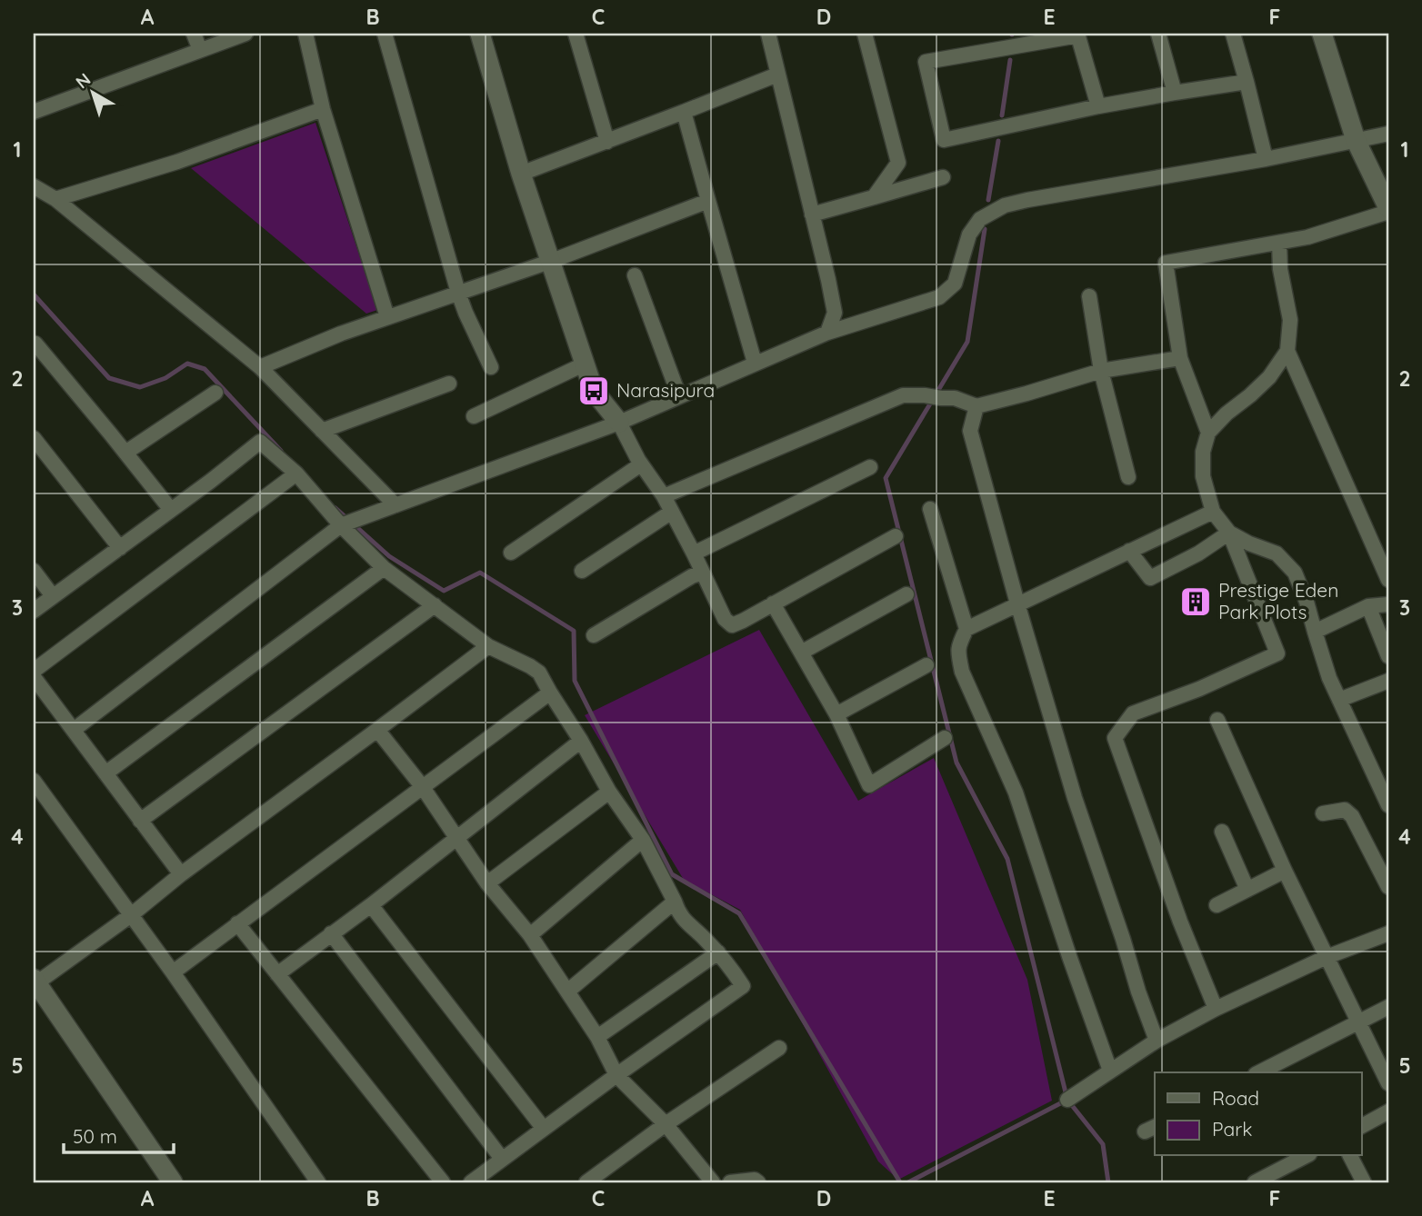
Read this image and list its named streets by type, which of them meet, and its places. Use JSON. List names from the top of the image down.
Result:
{
  "places": {
    "bus stop": ["Narasipura"],
    "building": ["Prestige Eden Park Plots"]
  },
  "legend": ["Road", "Park"],
  "scale_bar": "50 m",
  "north": "top left",
  "grid": {
    "columns": [
      "A",
      "B",
      "C",
      "D",
      "E",
      "F"
    ],
    "rows": [
      "1",
      "2",
      "3",
      "4",
      "5"
    ]
  }
}
